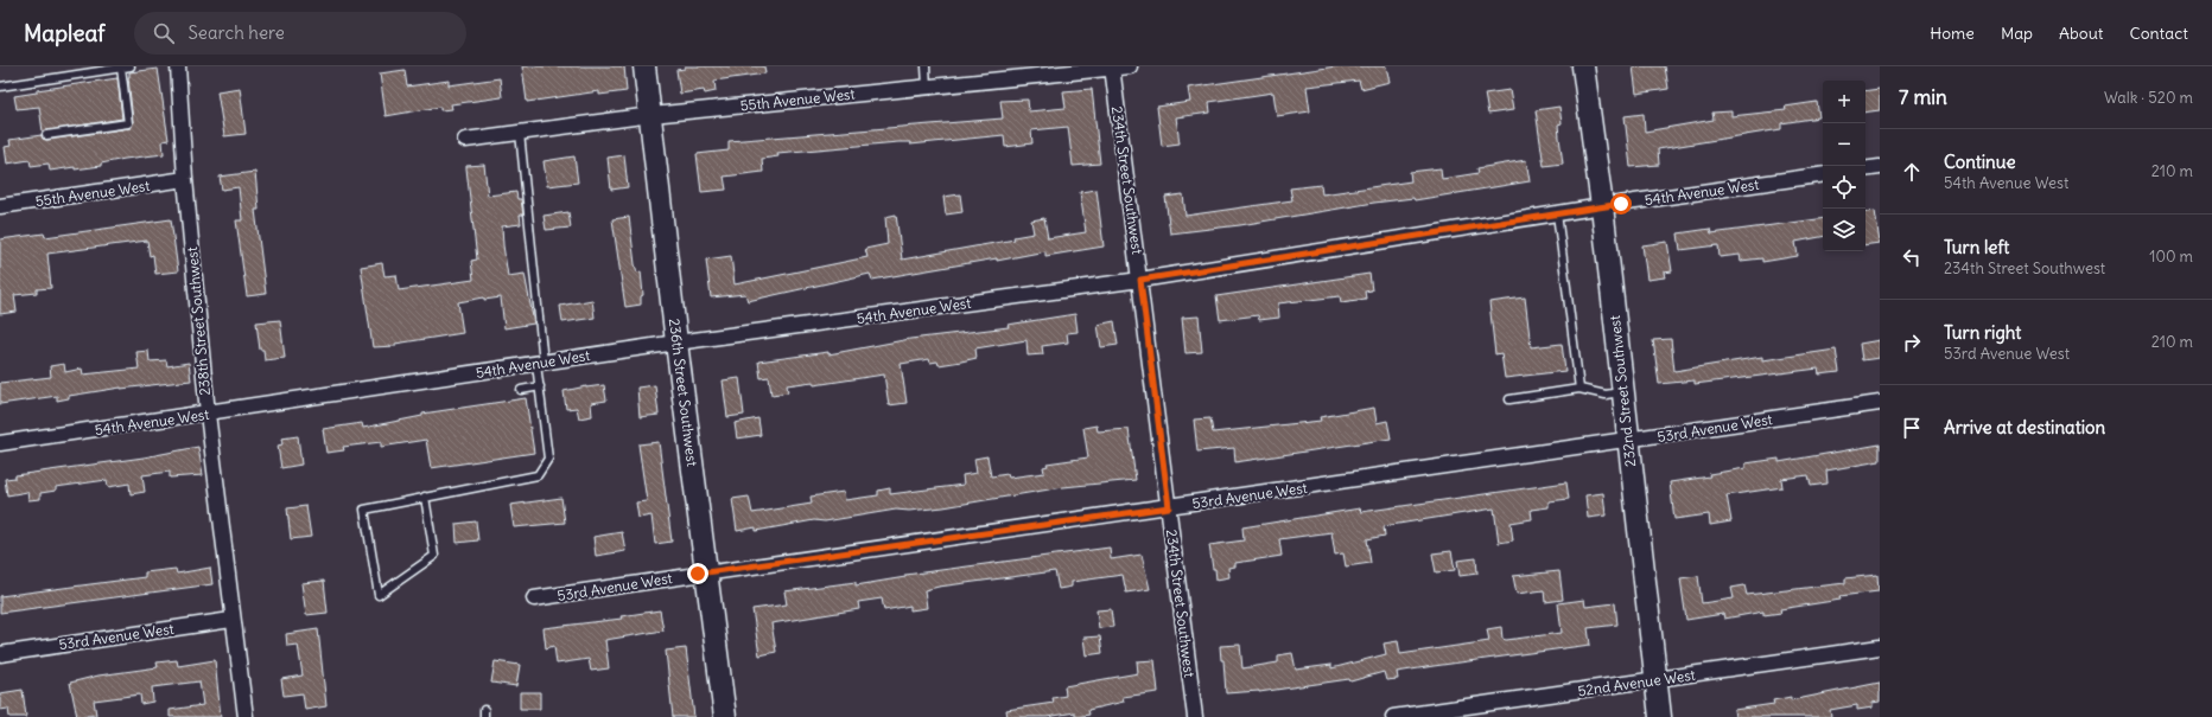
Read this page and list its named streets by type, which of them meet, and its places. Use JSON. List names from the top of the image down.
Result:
{
  "streets": {
    "main road": ["232nd Street Southwest", "236th Street Southwest"],
    "street": [
      "55th Avenue West",
      "234th Street Southwest",
      "54th Avenue West",
      "238th Street Southwest",
      "53rd Avenue West",
      "52nd Avenue West"
    ]
  },
  "crossings": [
    ["55th Avenue West", "234th Street Southwest"],
    ["55th Avenue West", "238th Street Southwest"],
    ["55th Avenue West", "236th Street Southwest"],
    ["234th Street Southwest", "54th Avenue West"],
    ["234th Street Southwest", "53rd Avenue West"],
    ["54th Avenue West", "238th Street Southwest"],
    ["54th Avenue West", "232nd Street Southwest"],
    ["54th Avenue West", "236th Street Southwest"],
    ["238th Street Southwest", "53rd Avenue West"],
    ["232nd Street Southwest", "53rd Avenue West"],
    ["232nd Street Southwest", "52nd Avenue West"],
    ["236th Street Southwest", "53rd Avenue West"]
  ],
  "page": {
    "header": "Mapleaf",
    "search": "Search here",
    "nav": [
      "Home",
      "Map",
      "About",
      "Contact"
    ],
    "heading": ["7 min", "Walk · 520 m"],
    "map_buttons": ["+", "−"],
    "list": [
      ["Continue", "54th Avenue West", "210 m"],
      ["Turn left", "234th Street Southwest", "100 m"],
      ["Turn right", "53rd Avenue West", "210 m"],
      "Arrive at destination"
    ]
  }
}
